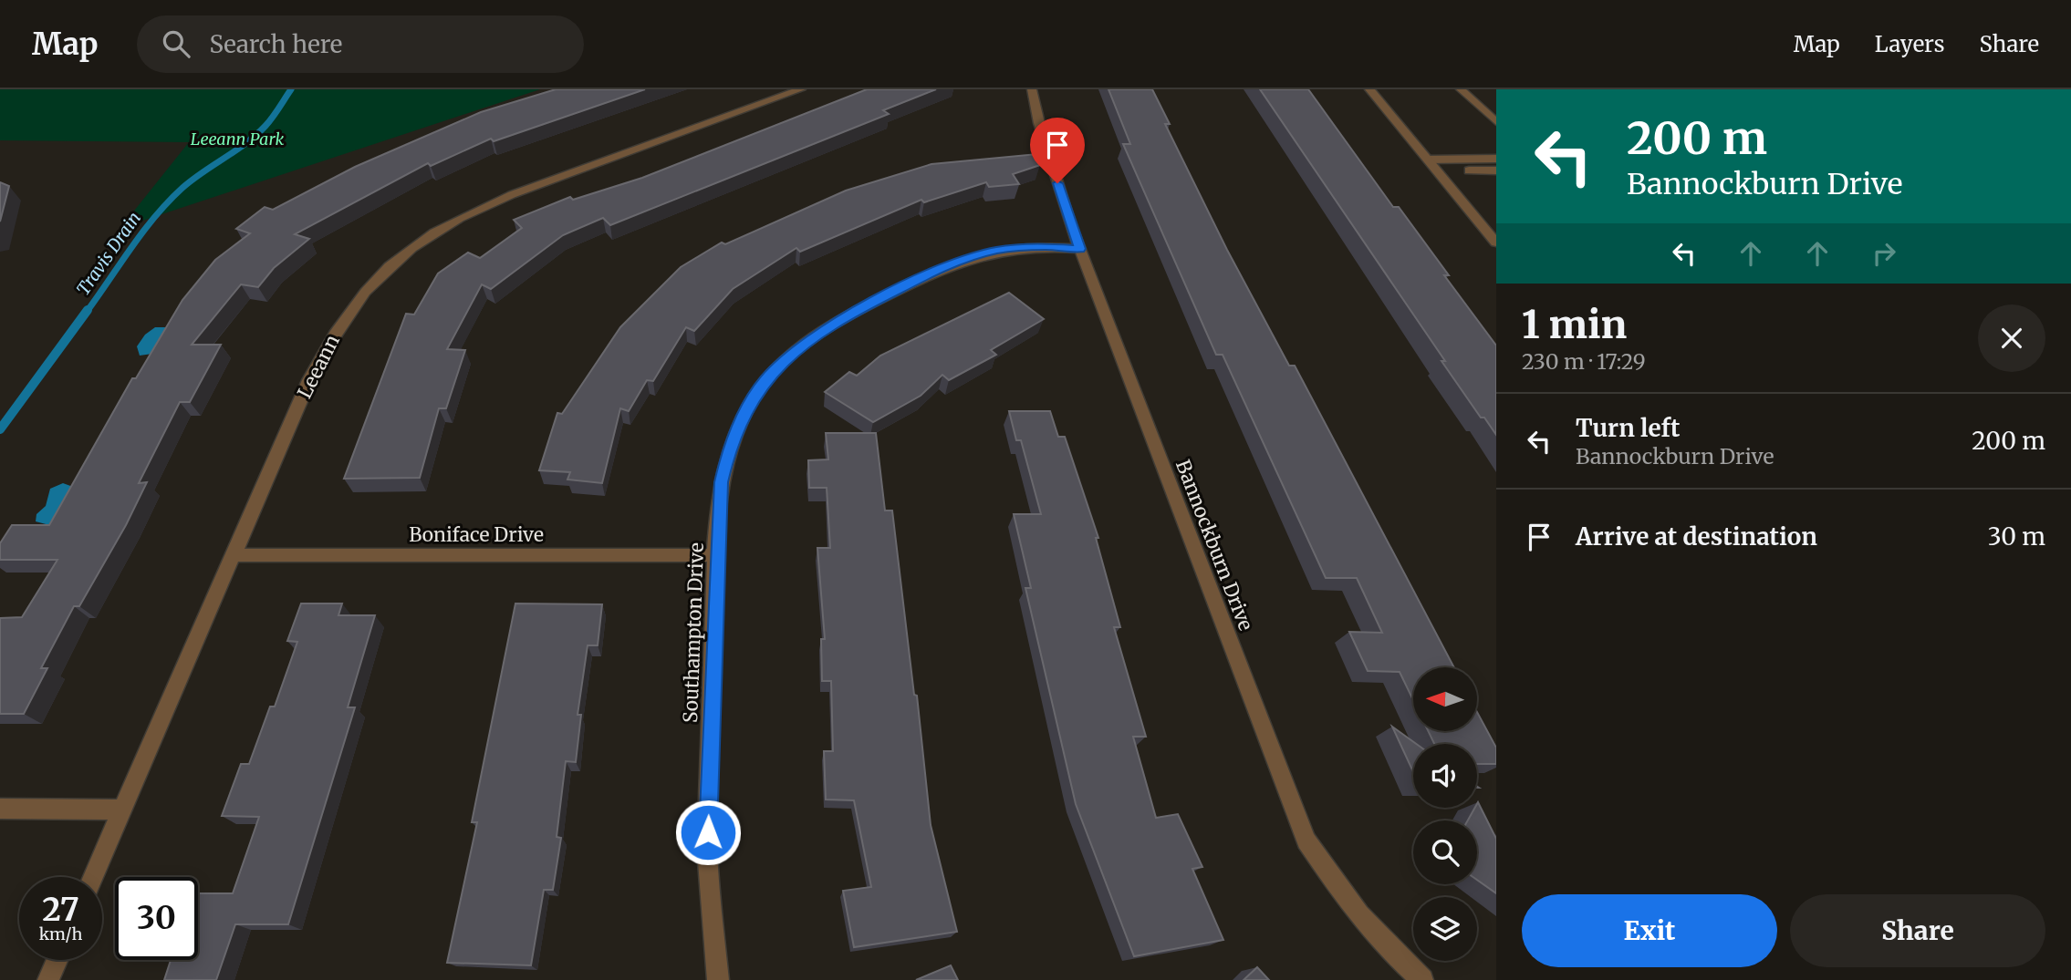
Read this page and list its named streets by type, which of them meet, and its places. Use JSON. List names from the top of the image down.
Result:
{
  "streets": {
    "street": [
      "Leeann",
      "Boniface Drive",
      "Bannockburn Drive",
      "Southampton Drive"
    ]
  },
  "crossings": [
    ["Leeann", "Boniface Drive"],
    ["Boniface Drive", "Southampton Drive"],
    ["Bannockburn Drive", "Southampton Drive"]
  ],
  "water": ["Travis Drain"],
  "parks": ["Leeann Park"],
  "north": "left",
  "page": {
    "header": "Map",
    "search": "Search here",
    "nav": ["Map", "Layers", "Share"],
    "turn": ["200 m", "Bannockburn Drive"],
    "heading": ["1 min", "230 m · 17:29"],
    "list": [
      {
        "name": "Turn left",
        "note": "Bannockburn Drive",
        "value": "200 m"
      },
      {
        "name": "Arrive at destination",
        "value": "30 m"
      }
    ],
    "speed": "27 km/h",
    "limit": "30",
    "buttons": ["Exit", "Share"]
  }
}
